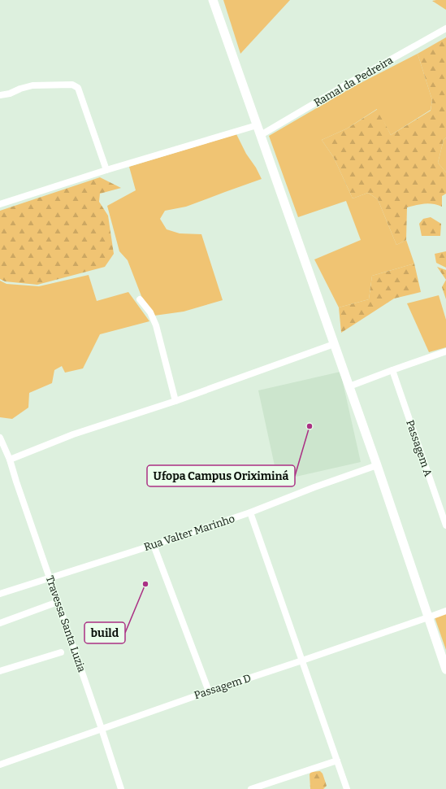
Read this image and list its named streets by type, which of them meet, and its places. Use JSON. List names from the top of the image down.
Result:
{
  "streets": {
    "street": [
      "Ramal da Pedreira",
      "Passagem A",
      "Rua Valter Marinho",
      "Travessa Santa Luzia",
      "Passagem D"
    ]
  },
  "crossings": [
    ["Rua Valter Marinho", "Travessa Santa Luzia"],
    ["Travessa Santa Luzia", "Passagem D"]
  ],
  "places": ["Ufopa Campus Oriximiná", "build"]
}
